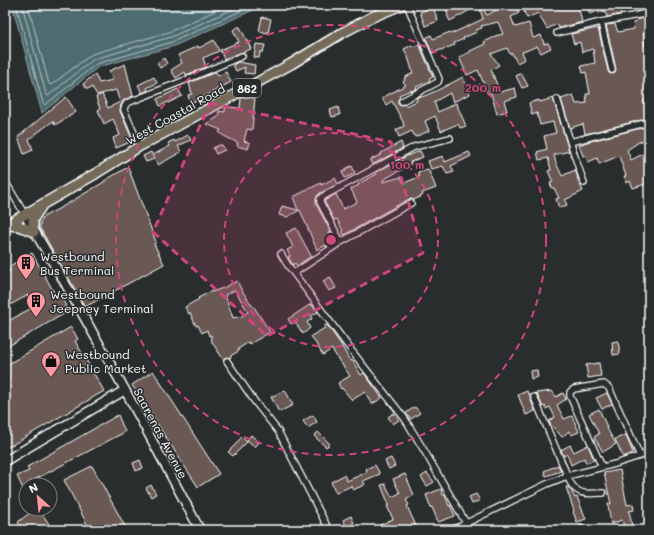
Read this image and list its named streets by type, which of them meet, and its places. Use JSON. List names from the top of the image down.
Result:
{
  "streets": {
    "main road": ["862", "West Coastal Road", "Saarenas Avenue"]
  },
  "crossings": [
    ["West Coastal Road", "Saarenas Avenue"]
  ],
  "places": {
    "building": ["Westbound Bus Terminal", "Westbound Jeepney Terminal"],
    "shop": ["Westbound Public Market"]
  },
  "north": "top left",
  "rings": ["200 m", "100 m"]
}
